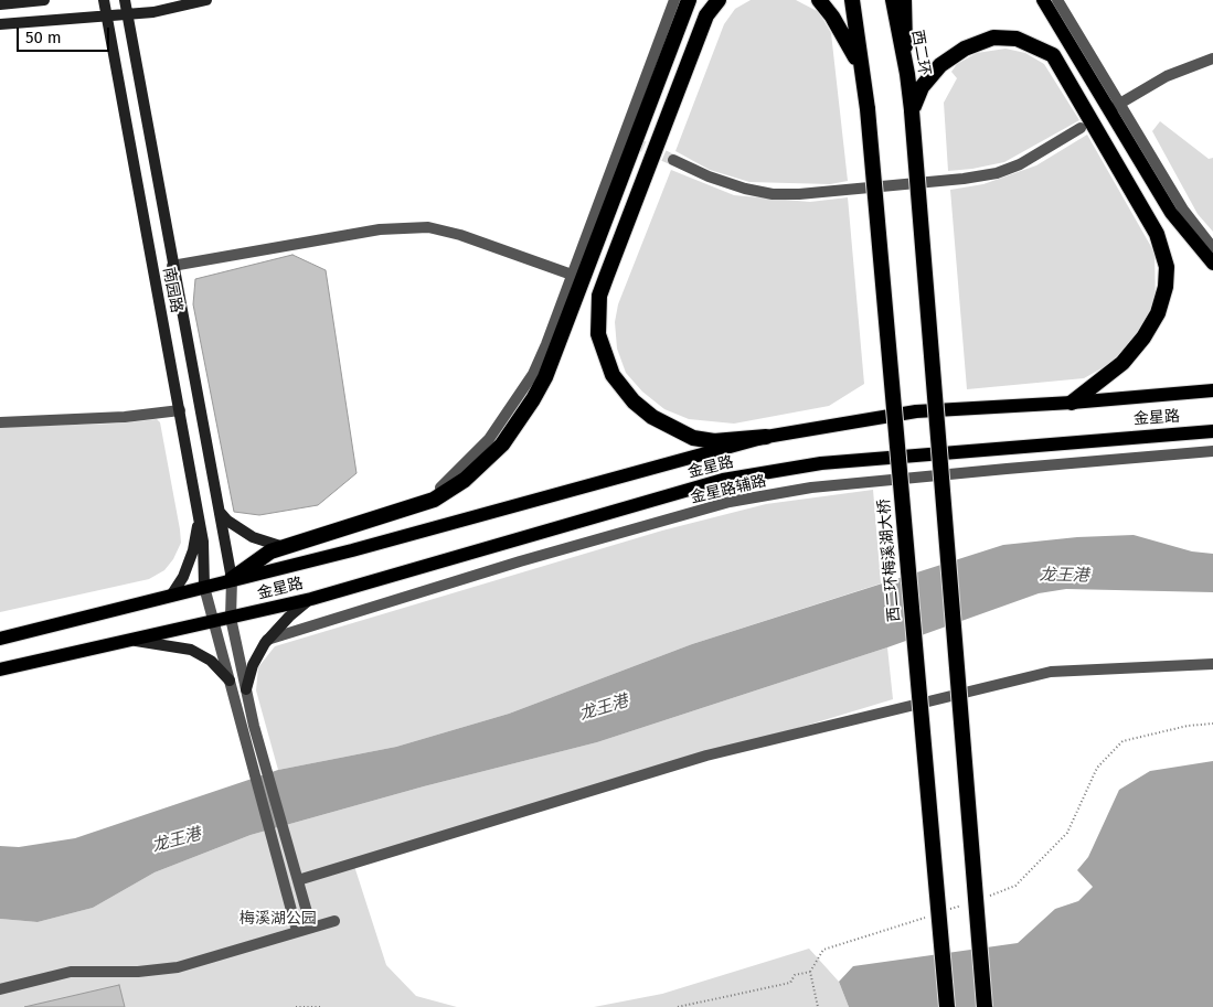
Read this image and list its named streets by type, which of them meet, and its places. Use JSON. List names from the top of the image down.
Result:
{
  "streets": {
    "highway": ["西二环", "西二环梅溪湖大桥"],
    "main road": ["南园路", "金星路"],
    "street": ["金星路辅路"]
  },
  "crossings": [
    ["南园路", "金星路"]
  ],
  "water": ["龙王港"],
  "parks": ["梅溪湖公园"],
  "scale_bar": "50 m"
}
